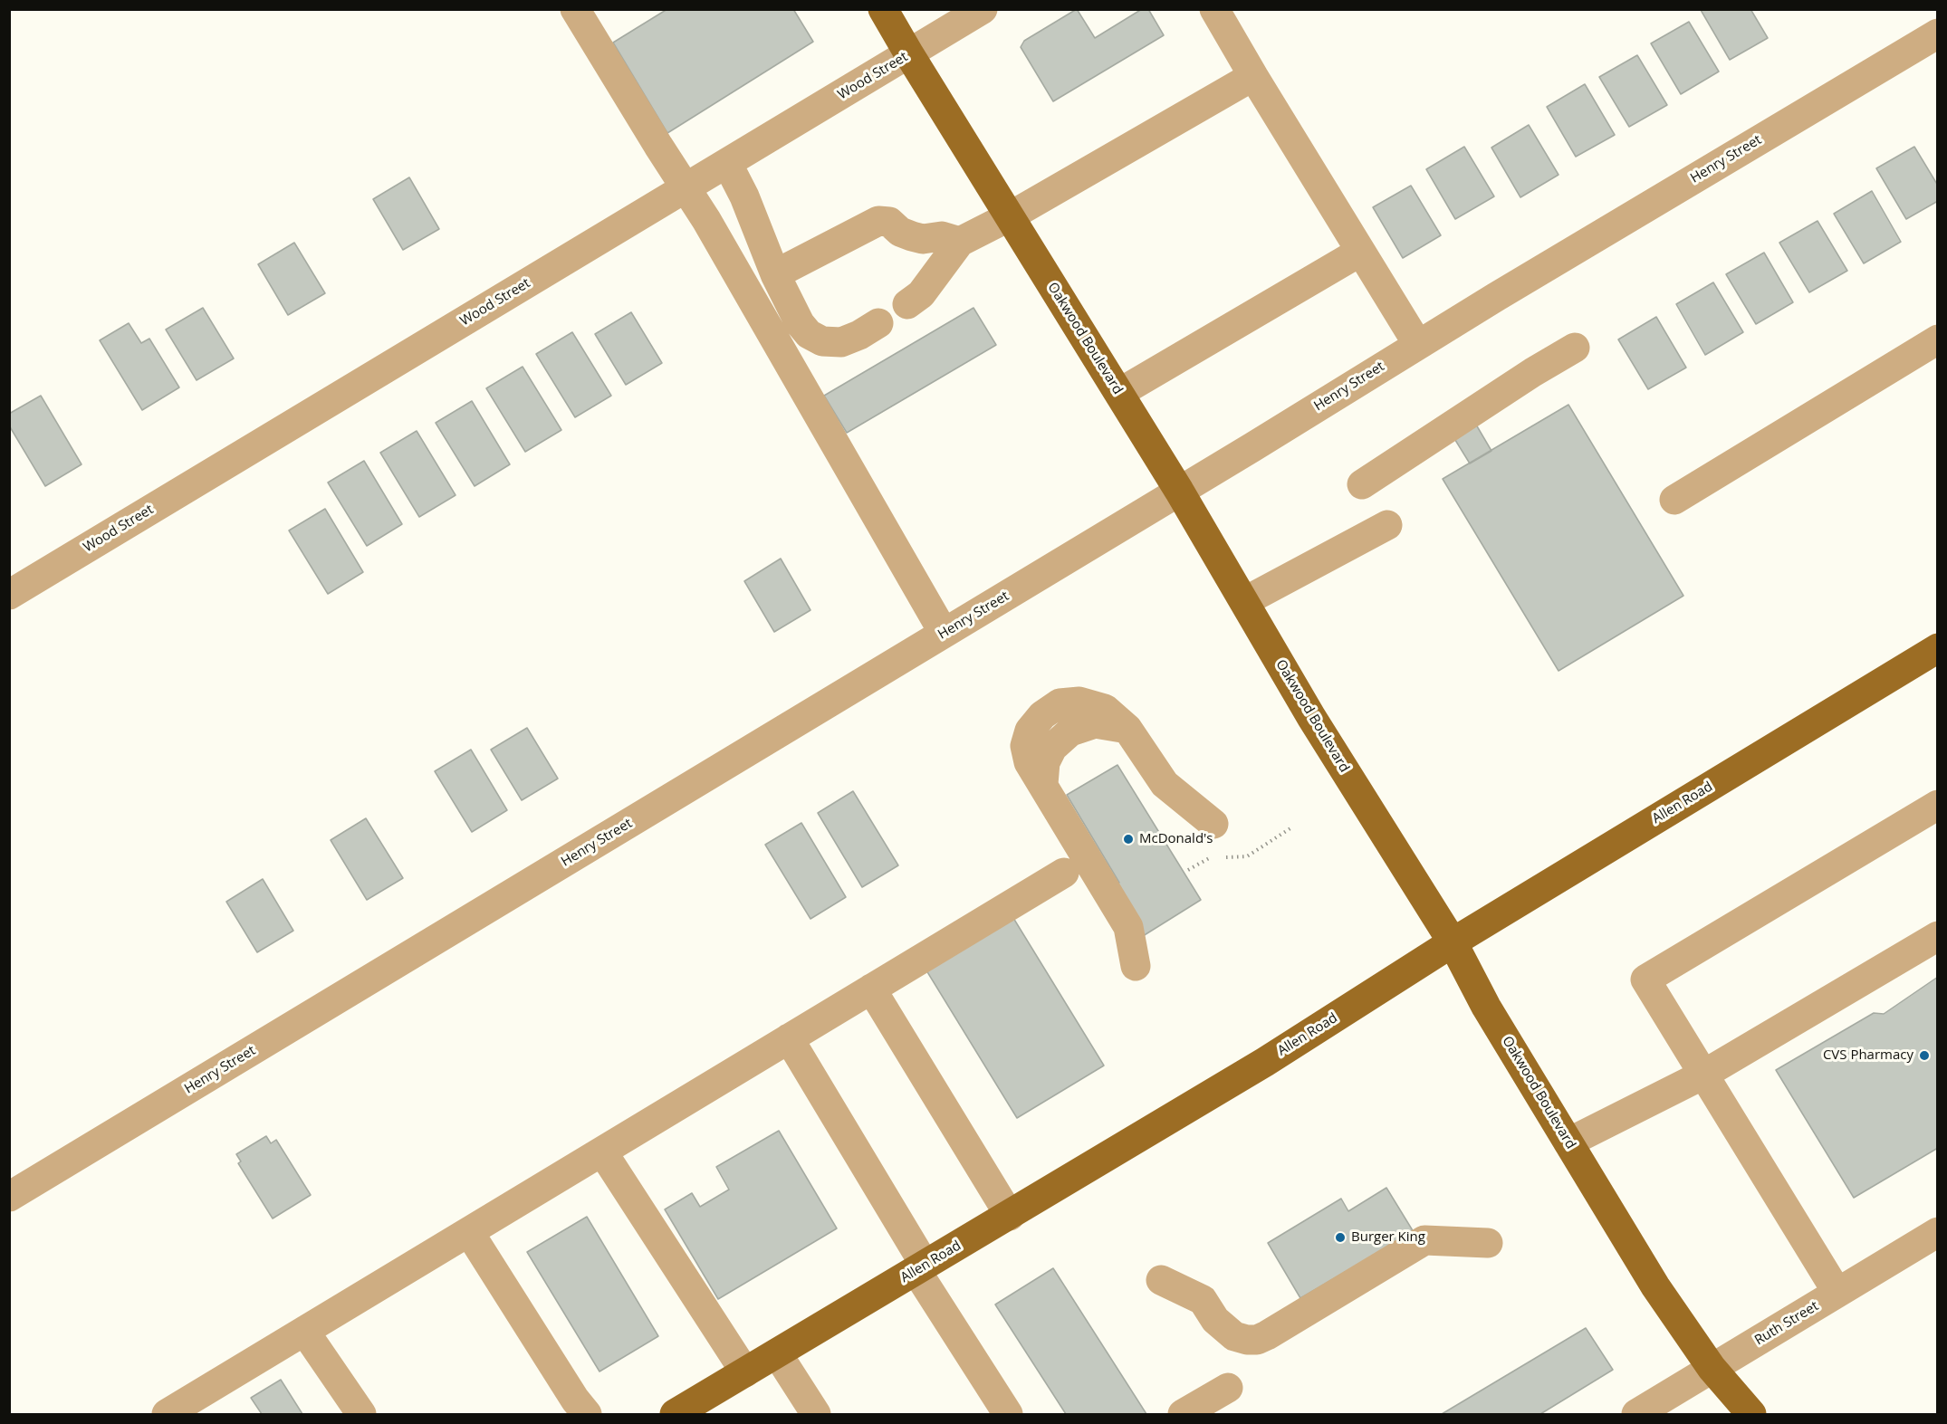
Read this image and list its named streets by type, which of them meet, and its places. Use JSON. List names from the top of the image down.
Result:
{
  "streets": {
    "main road": ["Oakwood Boulevard", "Allen Road"],
    "street": ["Wood Street", "Henry Street", "Ruth Street"]
  },
  "crossings": [
    ["Wood Street", "Oakwood Boulevard"],
    ["Henry Street", "Oakwood Boulevard"],
    ["Oakwood Boulevard", "Allen Road"],
    ["Oakwood Boulevard", "Ruth Street"]
  ],
  "places": ["McDonald's", "CVS Pharmacy", "Burger King"]
}
